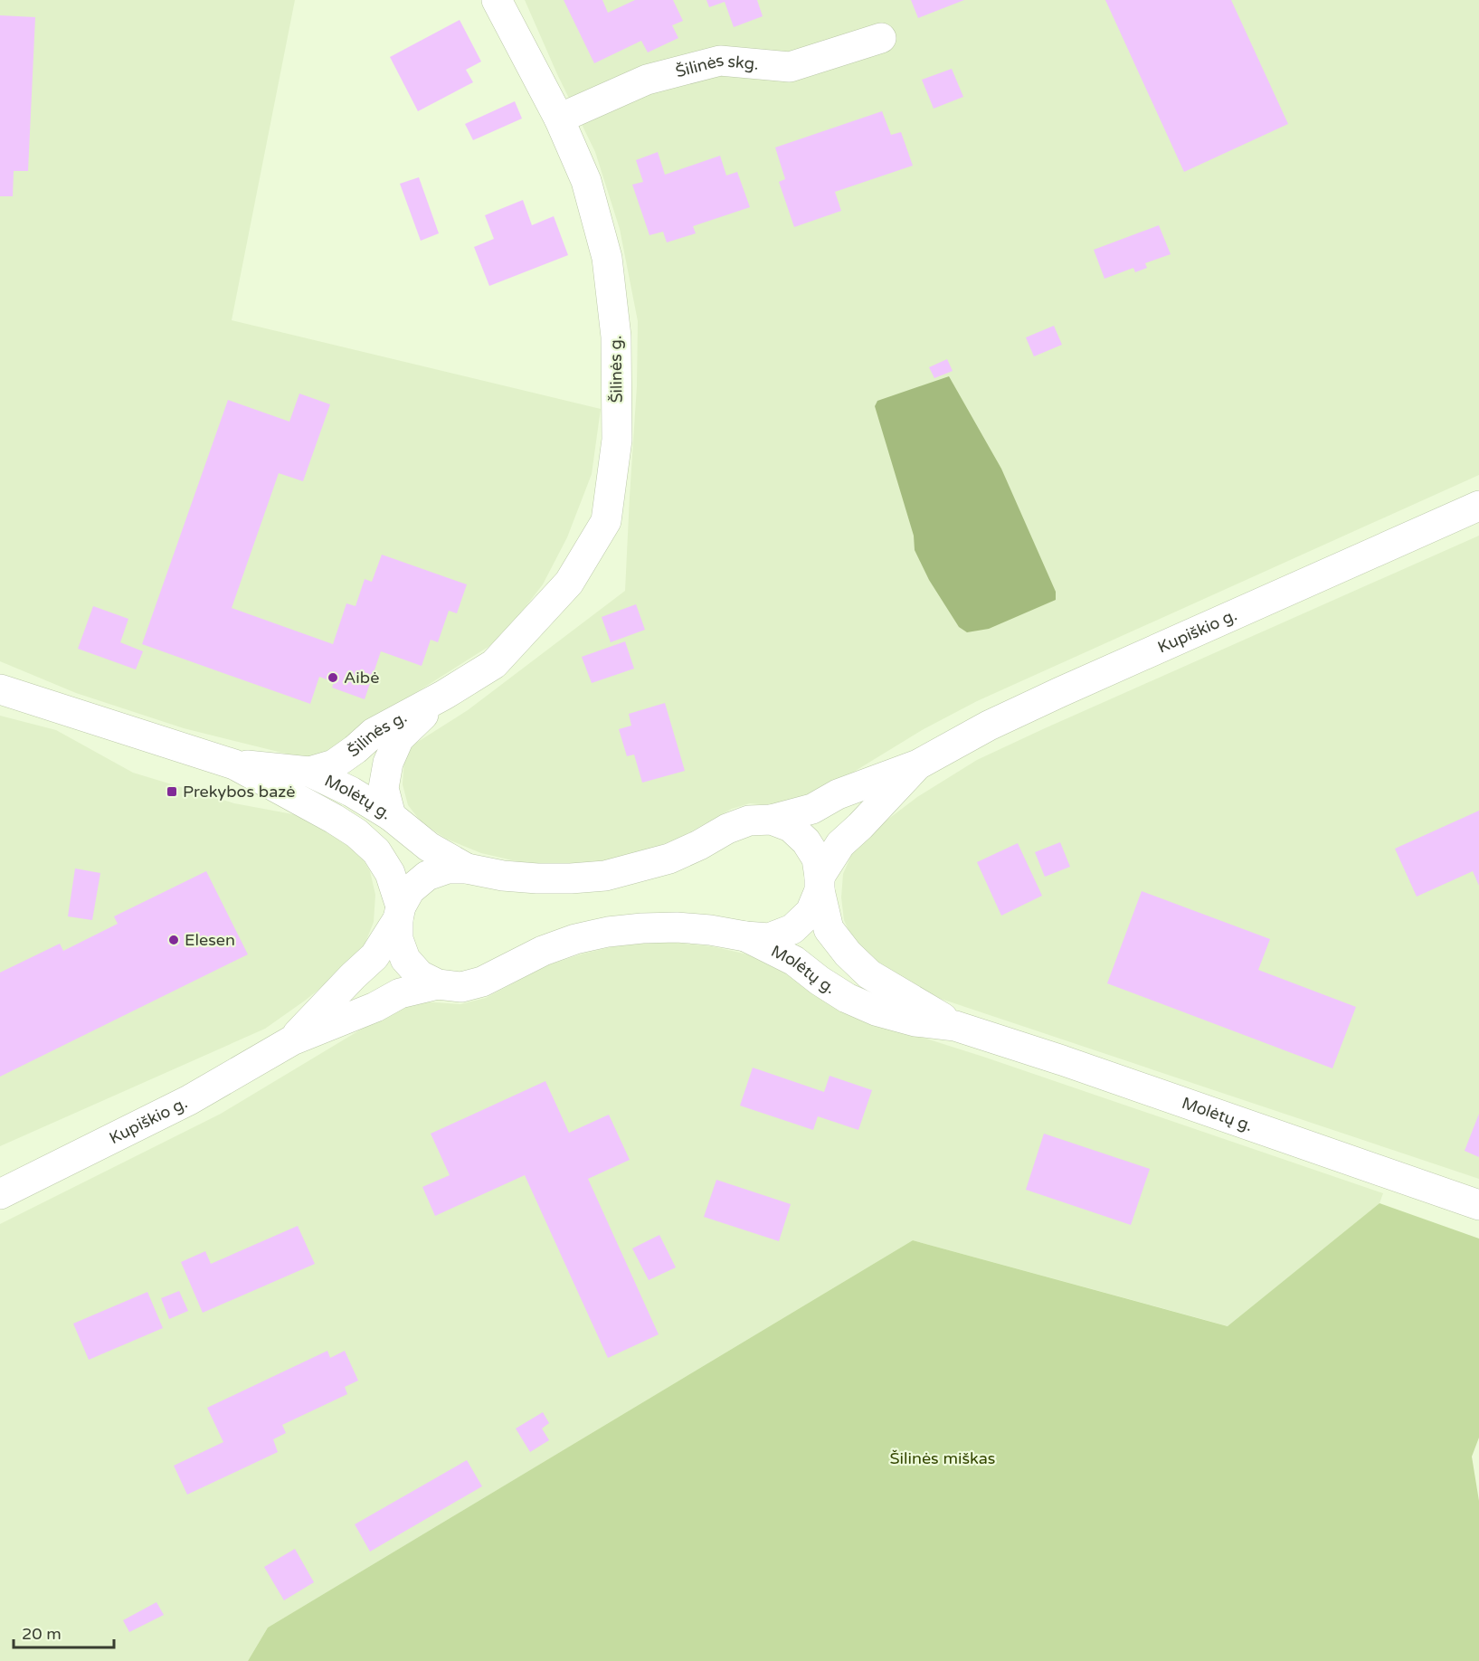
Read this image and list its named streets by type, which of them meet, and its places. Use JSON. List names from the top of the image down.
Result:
{
  "streets": {
    "main road": [
      "Šilinės skg.",
      "Šilinės g.",
      "Kupiškio g.",
      "Molėtų g."
    ]
  },
  "crossings": [
    ["Šilinės skg.", "Šilinės g."],
    ["Šilinės g.", "Molėtų g."],
    ["Kupiškio g.", "Molėtų g."]
  ],
  "parks": ["Šilinės miškas"],
  "places": {
    "other": ["Aibė", "Elesen"],
    "transit": ["Prekybos bazė"]
  },
  "scale_bar": "20 m"
}
